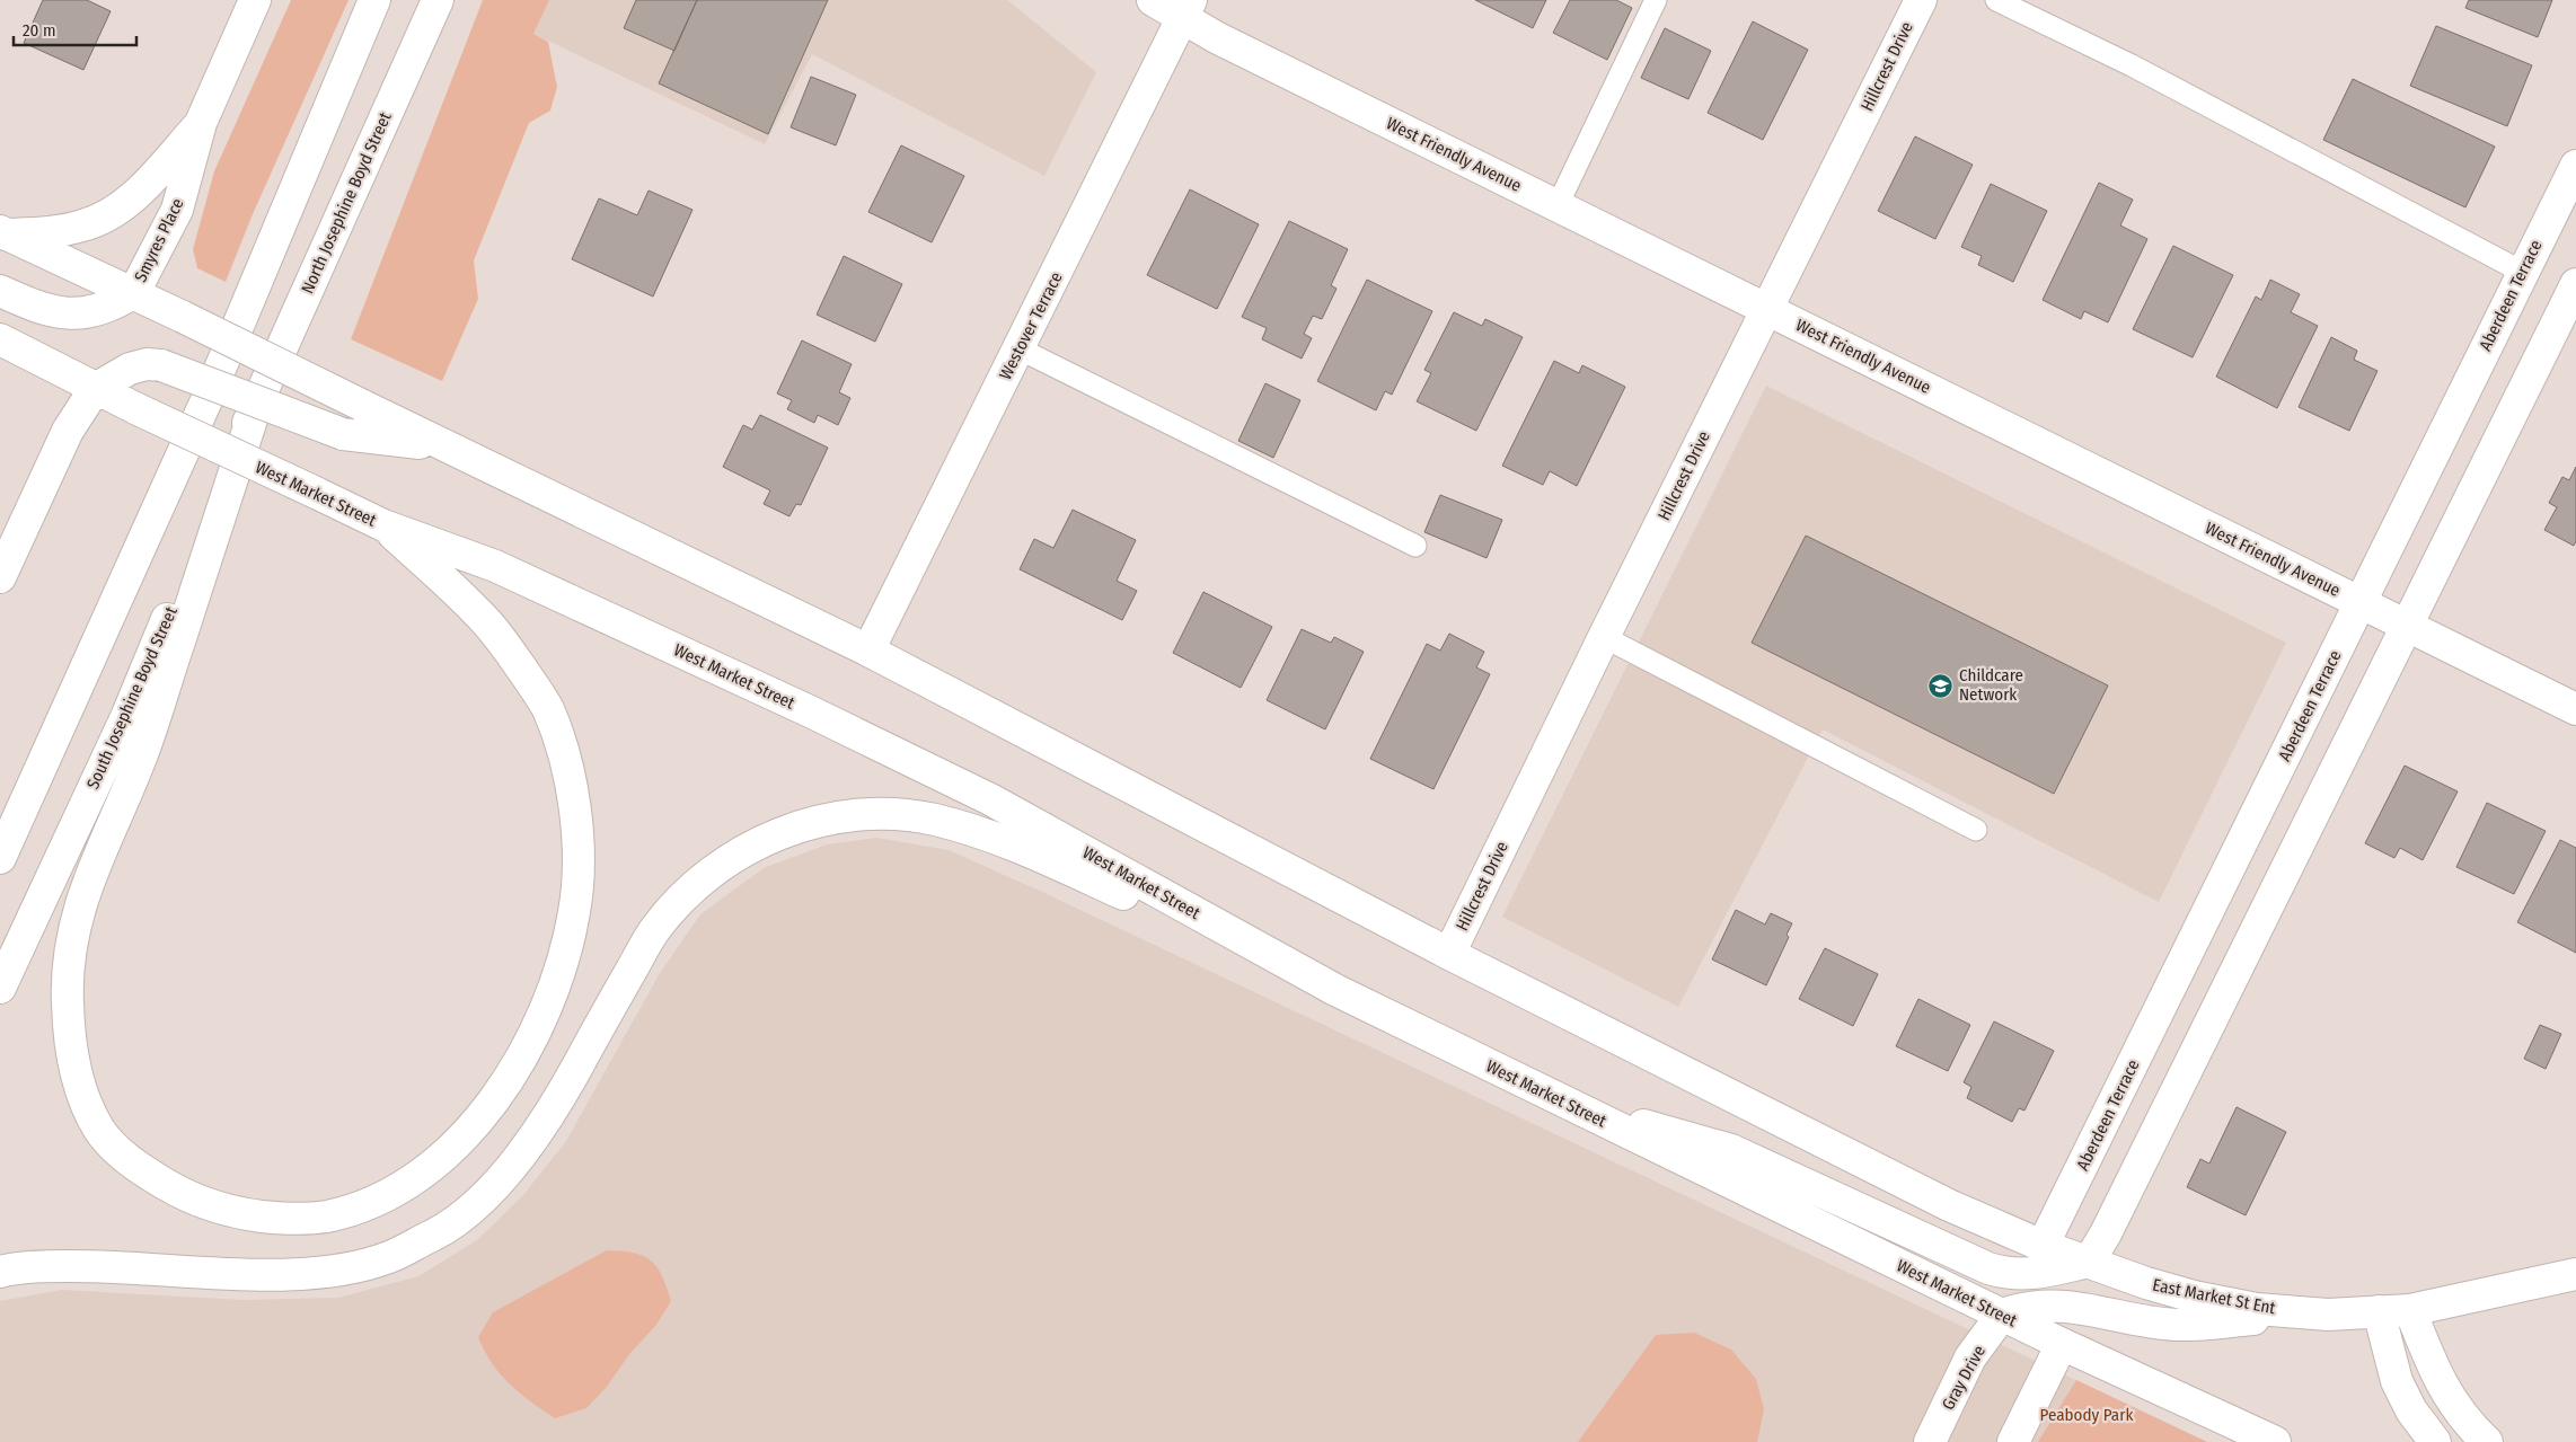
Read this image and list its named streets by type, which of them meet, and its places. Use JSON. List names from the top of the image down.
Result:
{
  "streets": {
    "main road": [
      "Hillcrest Drive",
      "West Friendly Avenue",
      "North Josephine Boyd Street",
      "Smyres Place",
      "Aberdeen Terrace",
      "Westover Terrace",
      "West Market Street",
      "South Josephine Boyd Street",
      "East Market St Ent",
      "Gray Drive"
    ]
  },
  "crossings": [
    ["Hillcrest Drive", "West Friendly Avenue"],
    ["West Friendly Avenue", "Aberdeen Terrace"],
    ["West Friendly Avenue", "Westover Terrace"],
    ["North Josephine Boyd Street", "South Josephine Boyd Street"],
    ["West Market Street", "Gray Drive"]
  ],
  "parks": ["Peabody Park"],
  "places": {
    "school or university": ["Childcare Network"]
  },
  "scale_bar": "20 m"
}
